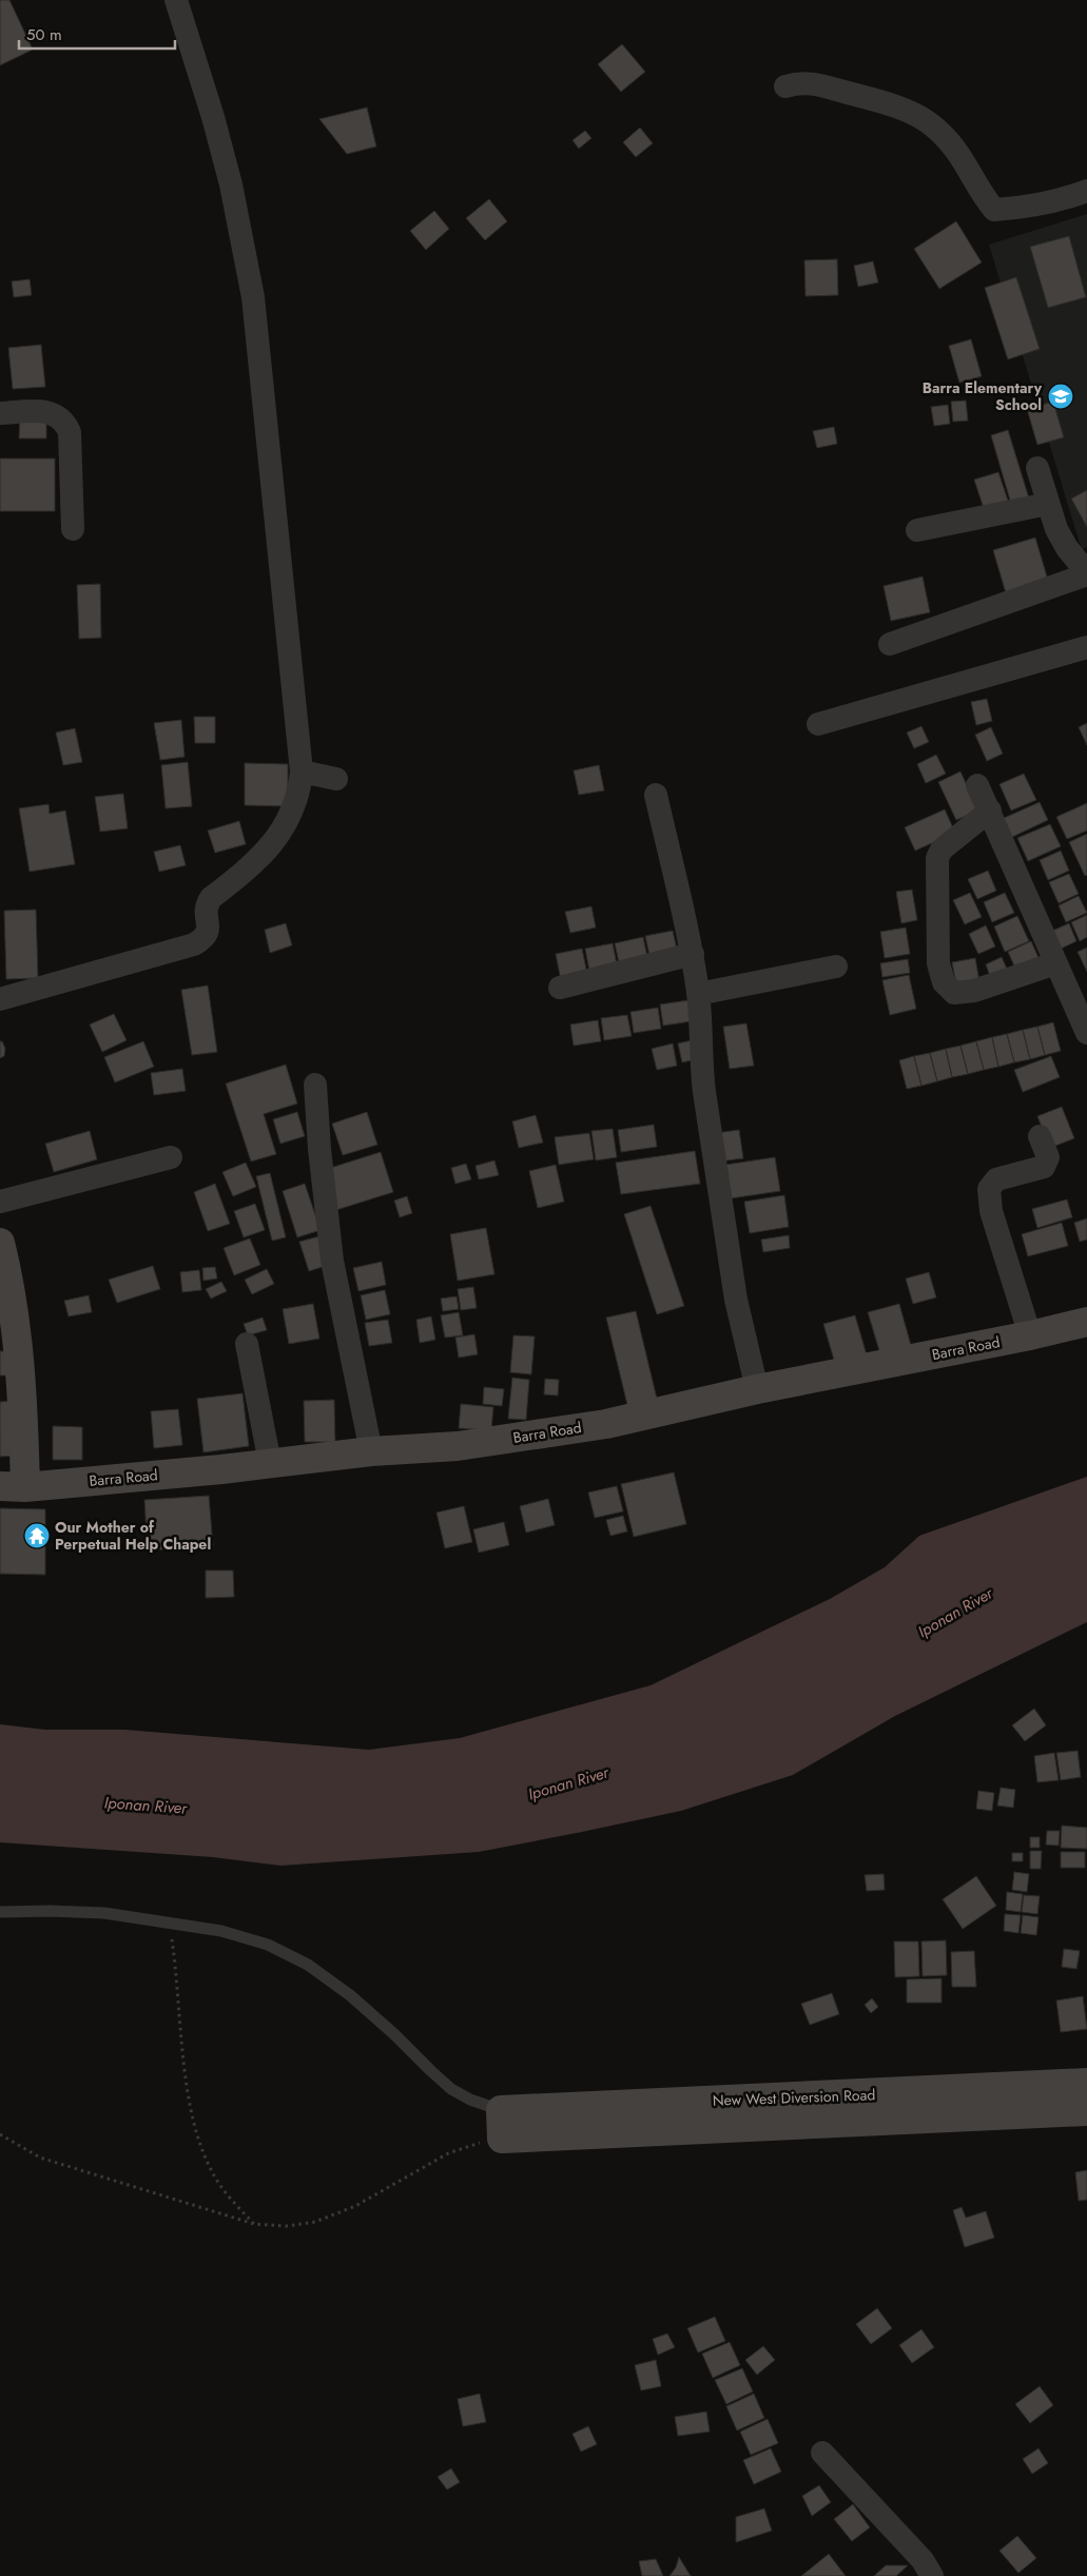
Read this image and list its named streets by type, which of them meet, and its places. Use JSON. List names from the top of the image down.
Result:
{
  "streets": {
    "street": ["Barra Road", "New West Diversion Road"]
  },
  "water": ["Iponan River"],
  "places": {
    "school or university": ["Barra Elementary School"],
    "temple": ["Our Mother of Perpetual Help Chapel"]
  },
  "scale_bar": "50 m"
}
